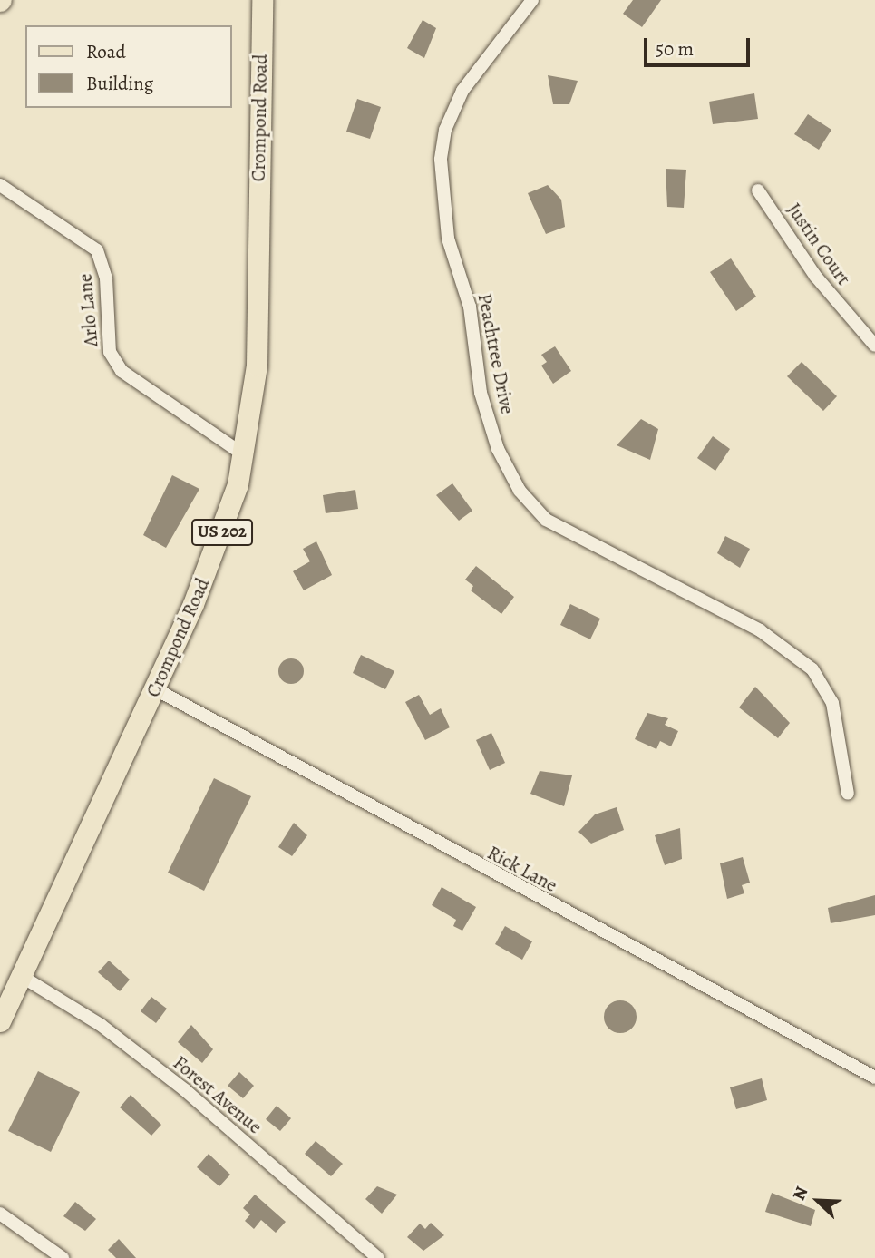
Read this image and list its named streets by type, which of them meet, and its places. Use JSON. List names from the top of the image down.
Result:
{
  "streets": {
    "main road": ["Crompond Road", "US 202"],
    "street": [
      "Justin Court",
      "Arlo Lane",
      "Peachtree Drive",
      "Rick Lane",
      "Forest Avenue"
    ]
  },
  "crossings": [
    ["Crompond Road", "Arlo Lane"],
    ["Crompond Road", "Rick Lane"],
    ["Crompond Road", "Forest Avenue"]
  ],
  "legend": ["Road", "Building"],
  "scale_bar": "50 m",
  "north": "top left"
}
